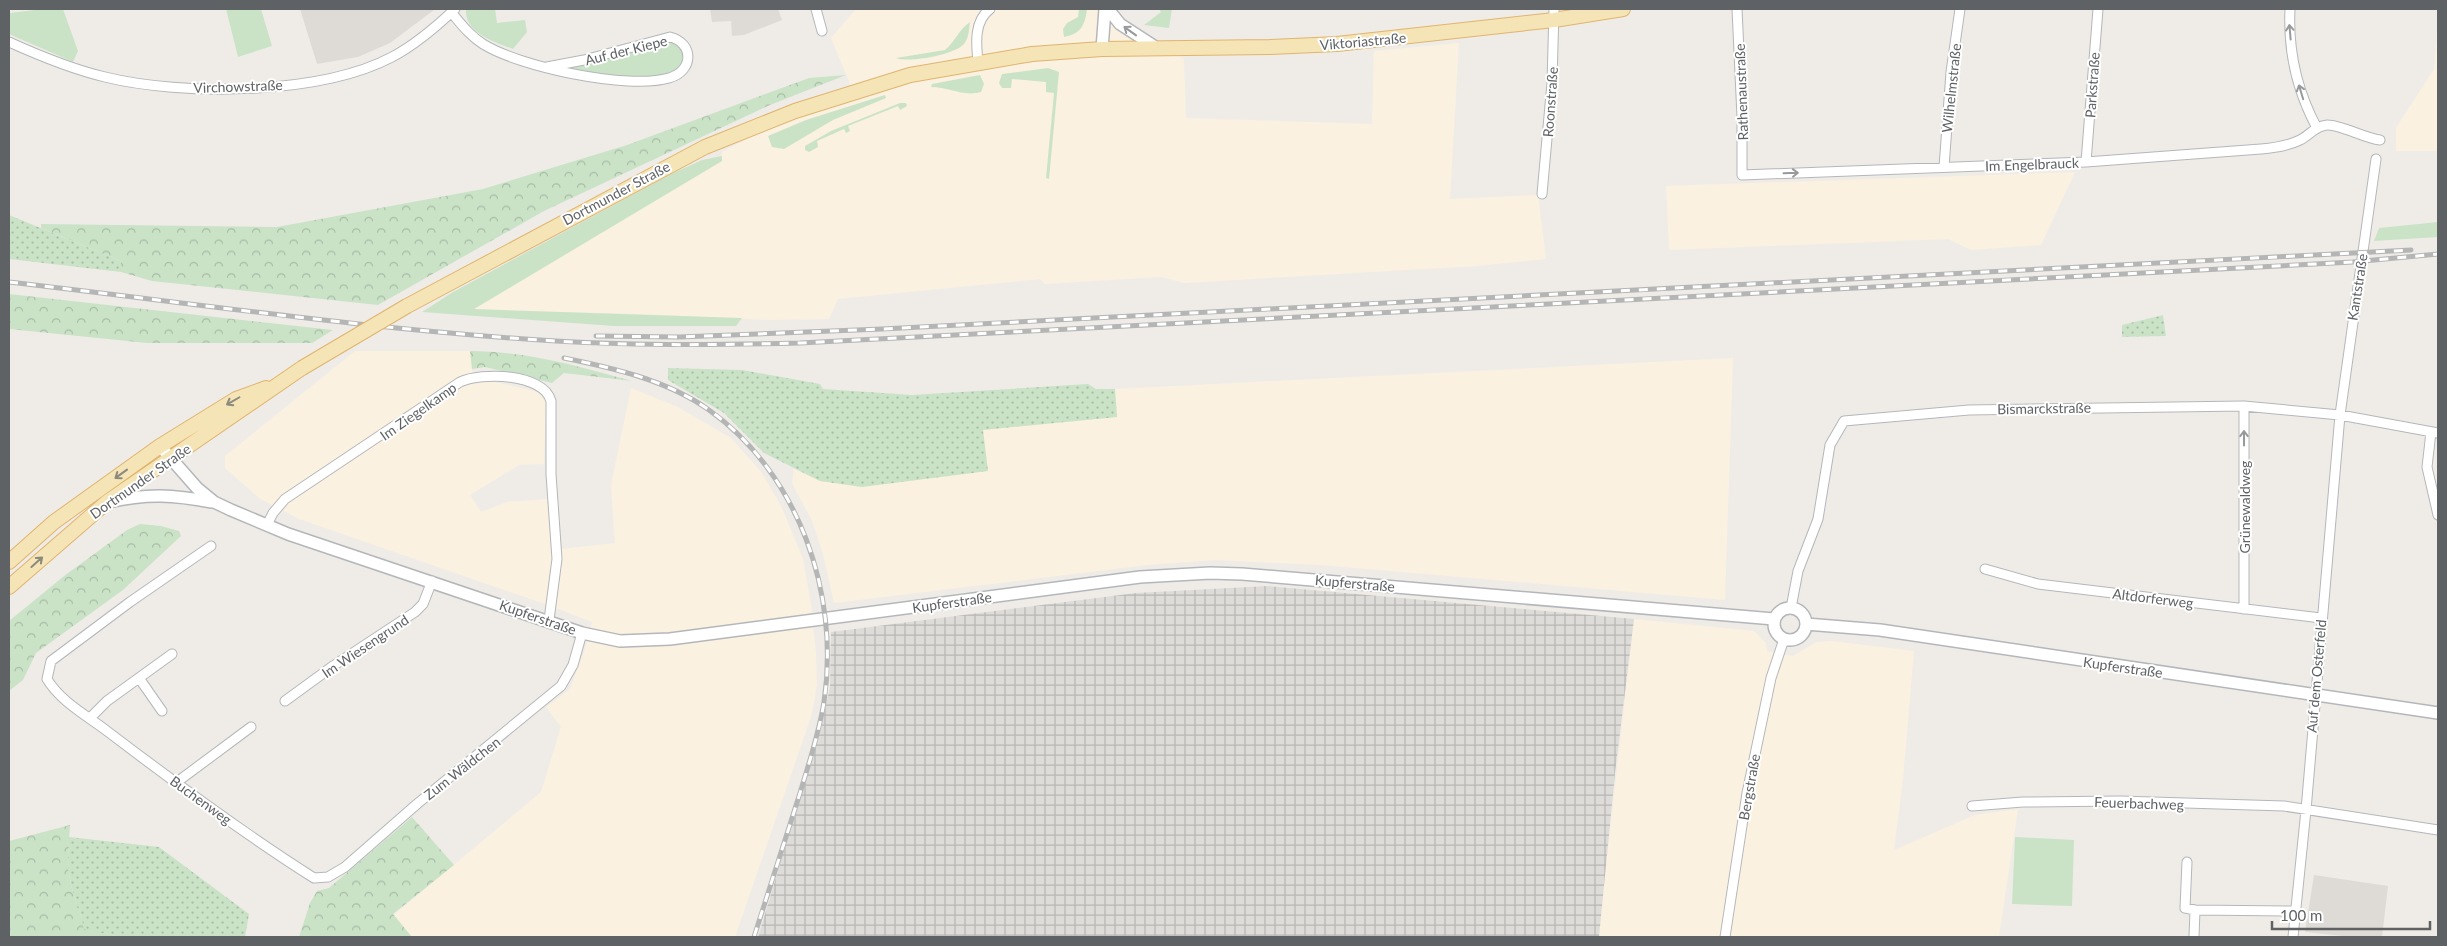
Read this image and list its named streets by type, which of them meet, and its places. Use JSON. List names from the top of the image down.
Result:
{
  "streets": {
    "main road": ["Viktoriastraße", "Dortmunder Straße"],
    "street": [
      "Auf der Kiepe",
      "Parkstraße",
      "Virchowstraße",
      "Wilhelmstraße",
      "Rathenaustraße",
      "Roonstraße",
      "Im Engelbrauck",
      "Kantstraße",
      "Bismarckstraße",
      "Im Ziegelkamp",
      "Grünewaldweg",
      "Kupferstraße",
      "Altdorferweg",
      "Im Wiesengrund",
      "Auf dem Osterfeld",
      "Zum Wäldchen",
      "Bergstraße",
      "Buchenweg",
      "Feuerbachweg"
    ]
  },
  "crossings": [
    ["Viktoriastraße", "Roonstraße"],
    ["Viktoriastraße", "Dortmunder Straße"],
    ["Auf der Kiepe", "Virchowstraße"],
    ["Parkstraße", "Im Engelbrauck"],
    ["Wilhelmstraße", "Im Engelbrauck"],
    ["Rathenaustraße", "Im Engelbrauck"],
    ["Dortmunder Straße", "Kupferstraße"],
    ["Kantstraße", "Bismarckstraße"],
    ["Kantstraße", "Auf dem Osterfeld"],
    ["Bismarckstraße", "Grünewaldweg"],
    ["Bismarckstraße", "Kupferstraße"],
    ["Bismarckstraße", "Auf dem Osterfeld"],
    ["Bismarckstraße", "Bergstraße"],
    ["Im Ziegelkamp", "Kupferstraße"],
    ["Grünewaldweg", "Altdorferweg"],
    ["Kupferstraße", "Im Wiesengrund"],
    ["Kupferstraße", "Auf dem Osterfeld"],
    ["Kupferstraße", "Zum Wäldchen"],
    ["Kupferstraße", "Bergstraße"],
    ["Altdorferweg", "Auf dem Osterfeld"],
    ["Auf dem Osterfeld", "Feuerbachweg"],
    ["Zum Wäldchen", "Buchenweg"]
  ],
  "one_way": ["Grünewaldweg"],
  "scale_bar": "100 m"
}
